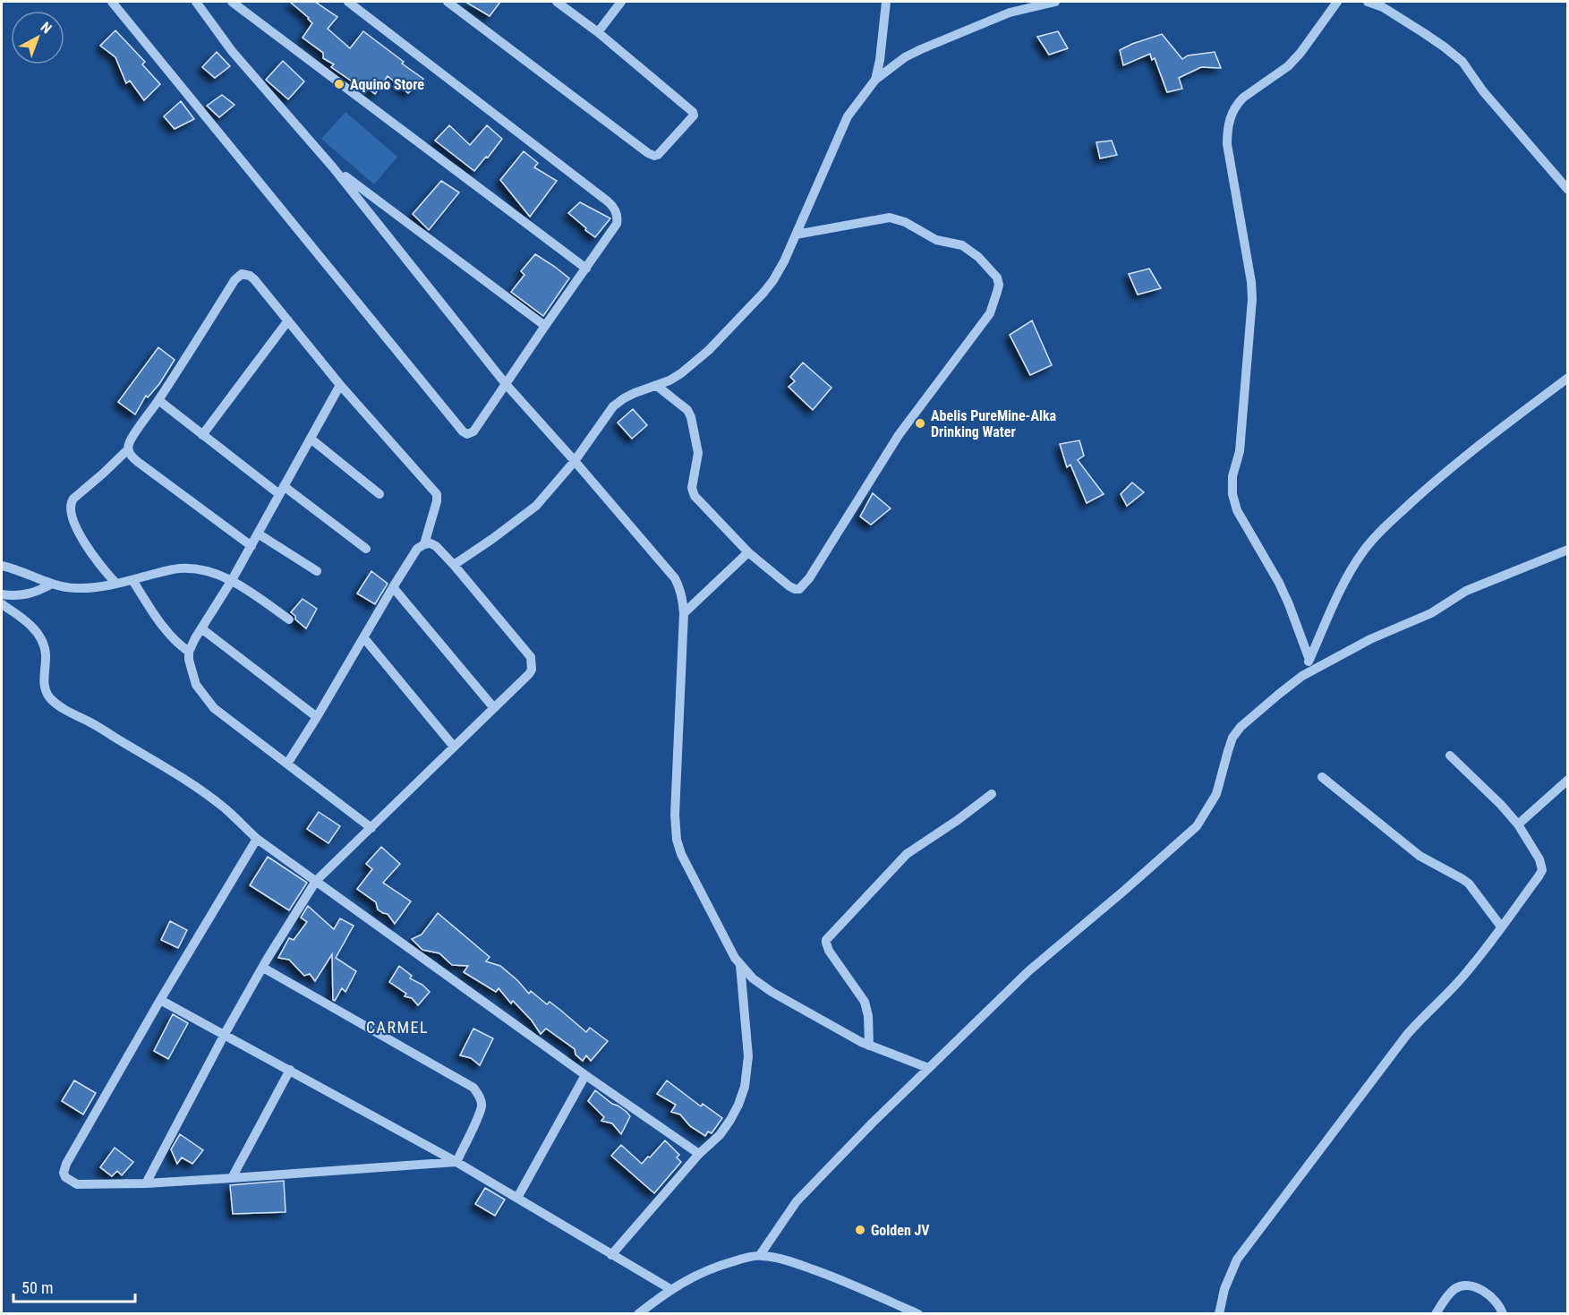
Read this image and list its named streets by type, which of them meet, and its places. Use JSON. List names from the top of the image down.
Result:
{
  "districts": ["CARMEL"],
  "places": ["Aquino Store", "Abelis PureMine-Alka Drinking Water", "Golden JV"],
  "scale_bar": "50 m",
  "north": "top right"
}
